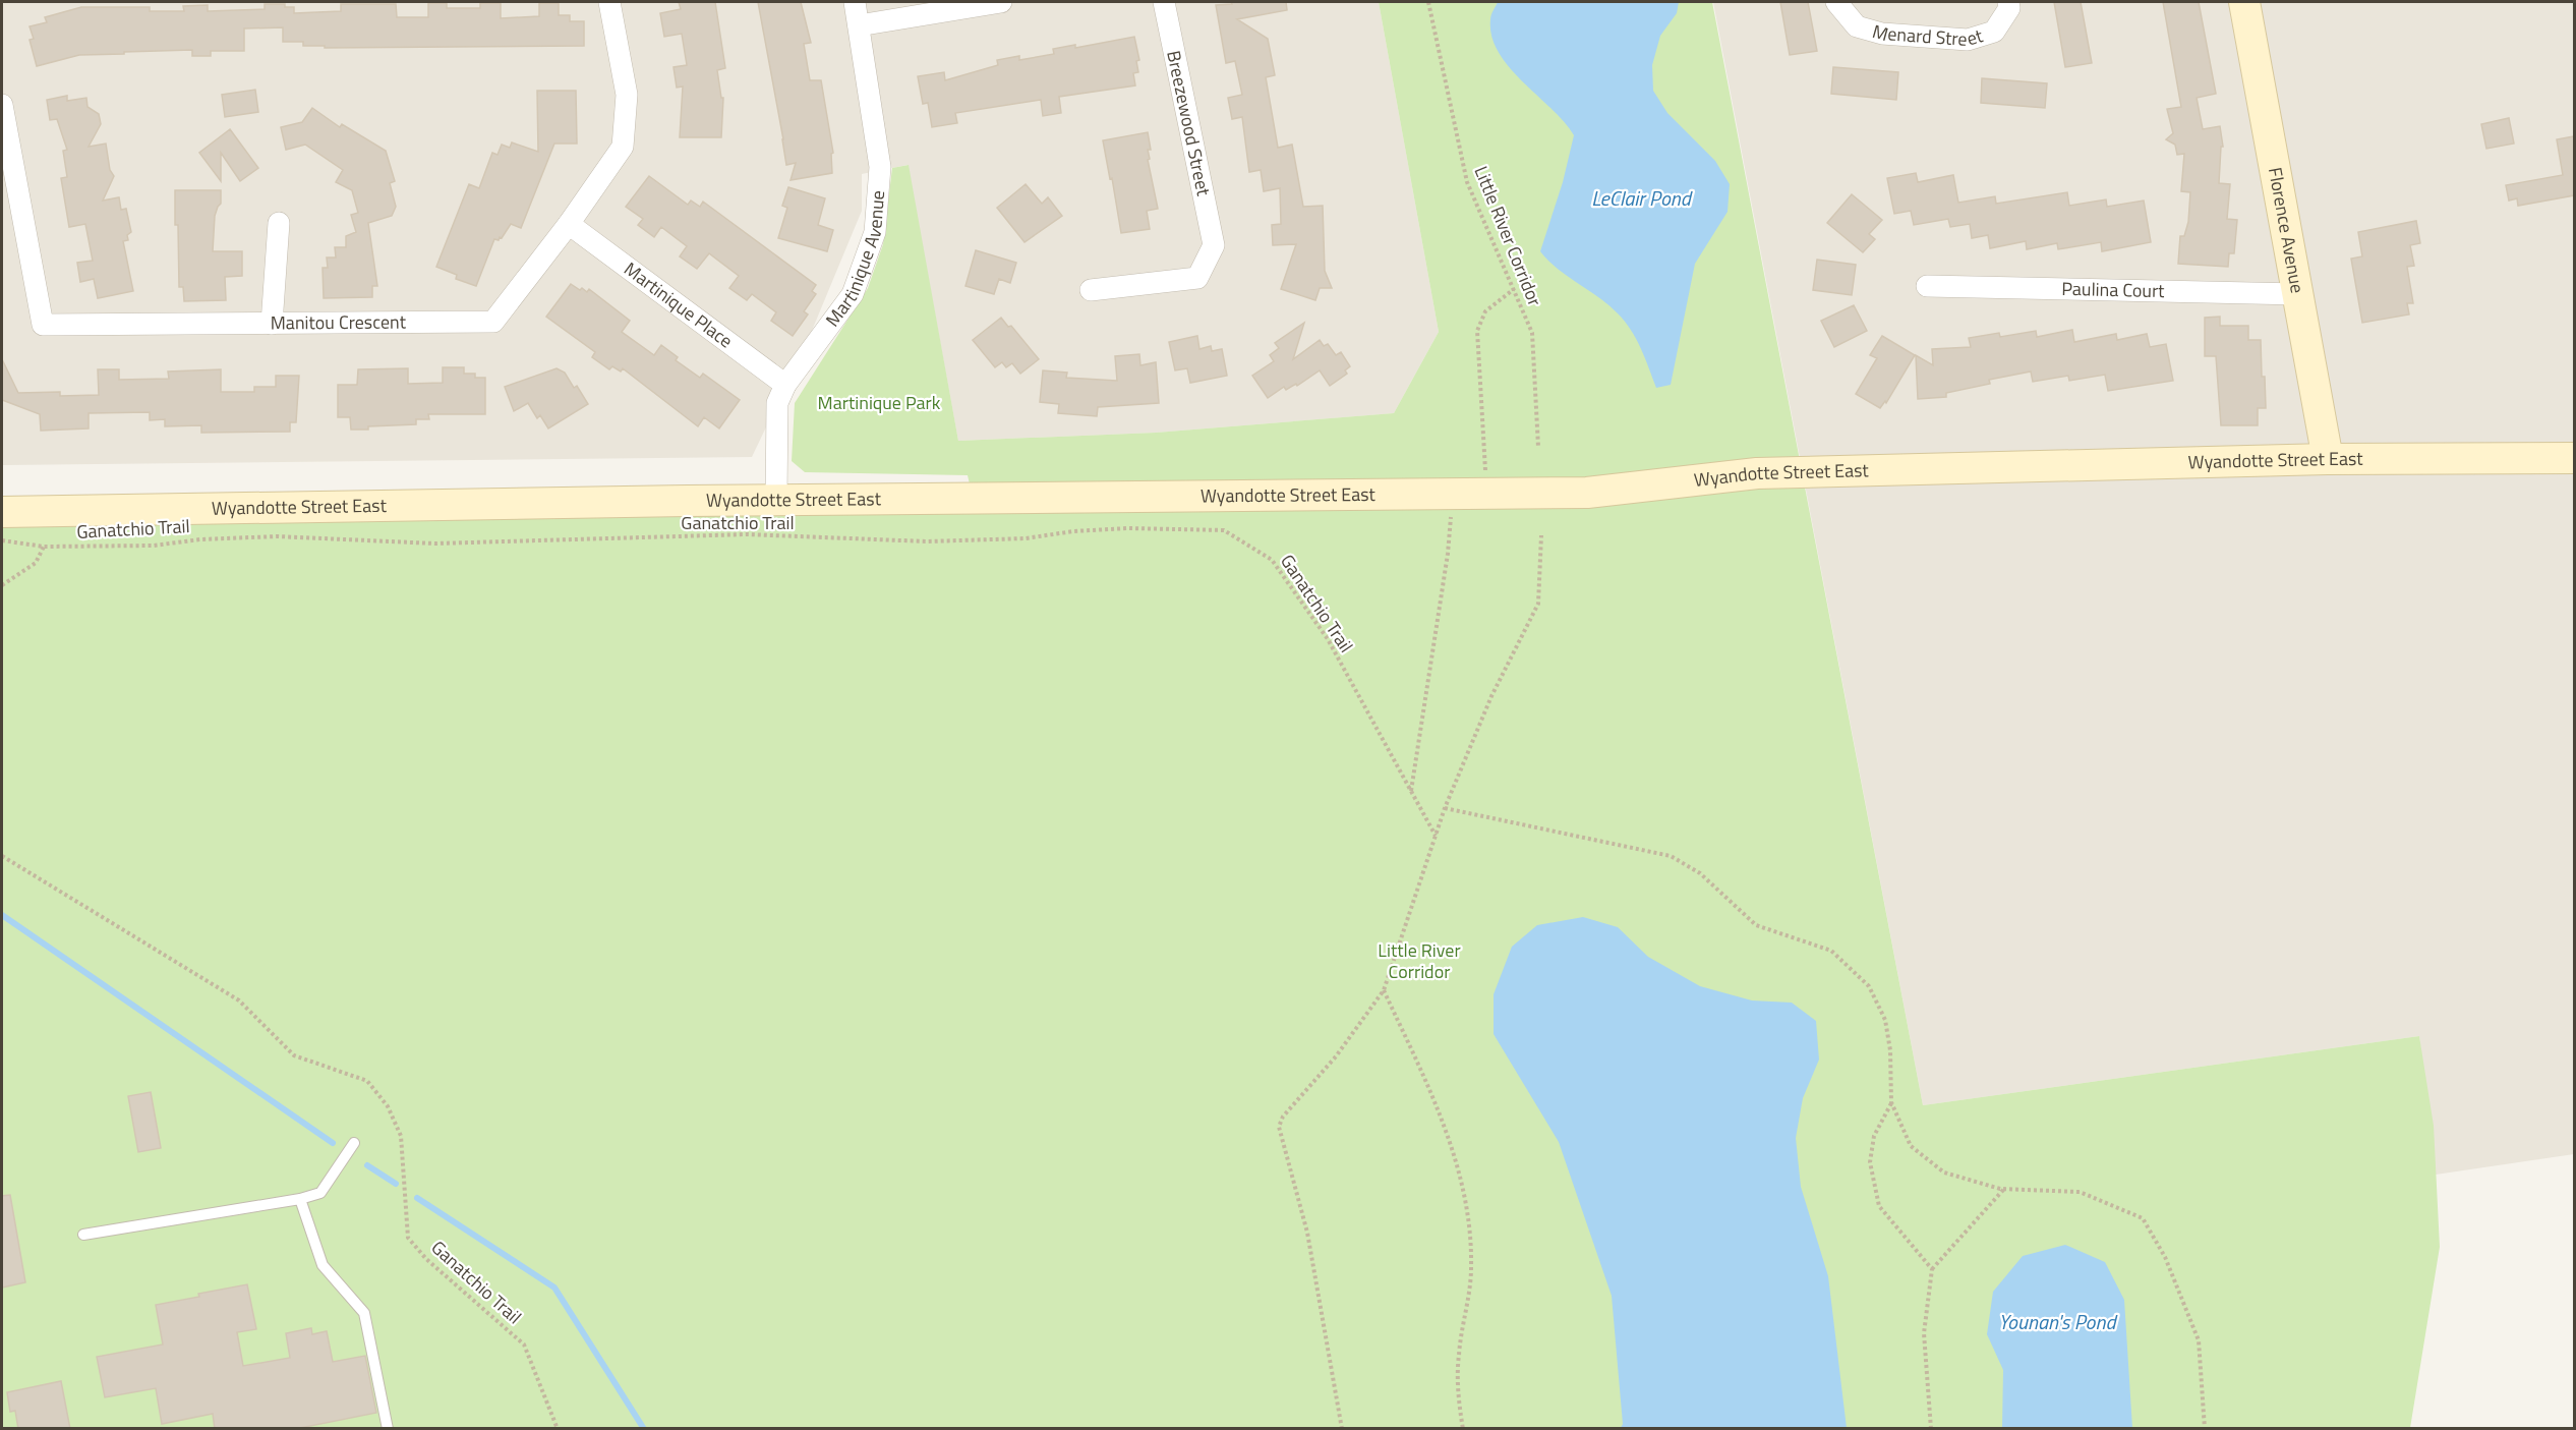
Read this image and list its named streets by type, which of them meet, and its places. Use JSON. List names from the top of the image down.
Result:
{
  "streets": {
    "street": [
      "Menard Street",
      "Breezewood Street",
      "Florence Avenue",
      "Martinique Avenue",
      "Paulina Court",
      "Martinique Place",
      "Manitou Crescent",
      "Wyandotte Street East"
    ],
    "path": ["Little River Corridor", "Ganatchio Trail"]
  },
  "crossings": [
    ["Florence Avenue", "Paulina Court"],
    ["Florence Avenue", "Wyandotte Street East"],
    ["Martinique Avenue", "Martinique Place"],
    ["Martinique Avenue", "Wyandotte Street East"],
    ["Martinique Place", "Manitou Crescent"]
  ],
  "water": ["LeClair Pond", "Younan's Pond"],
  "parks": ["Martinique Park", "Little River Corridor"]
}
